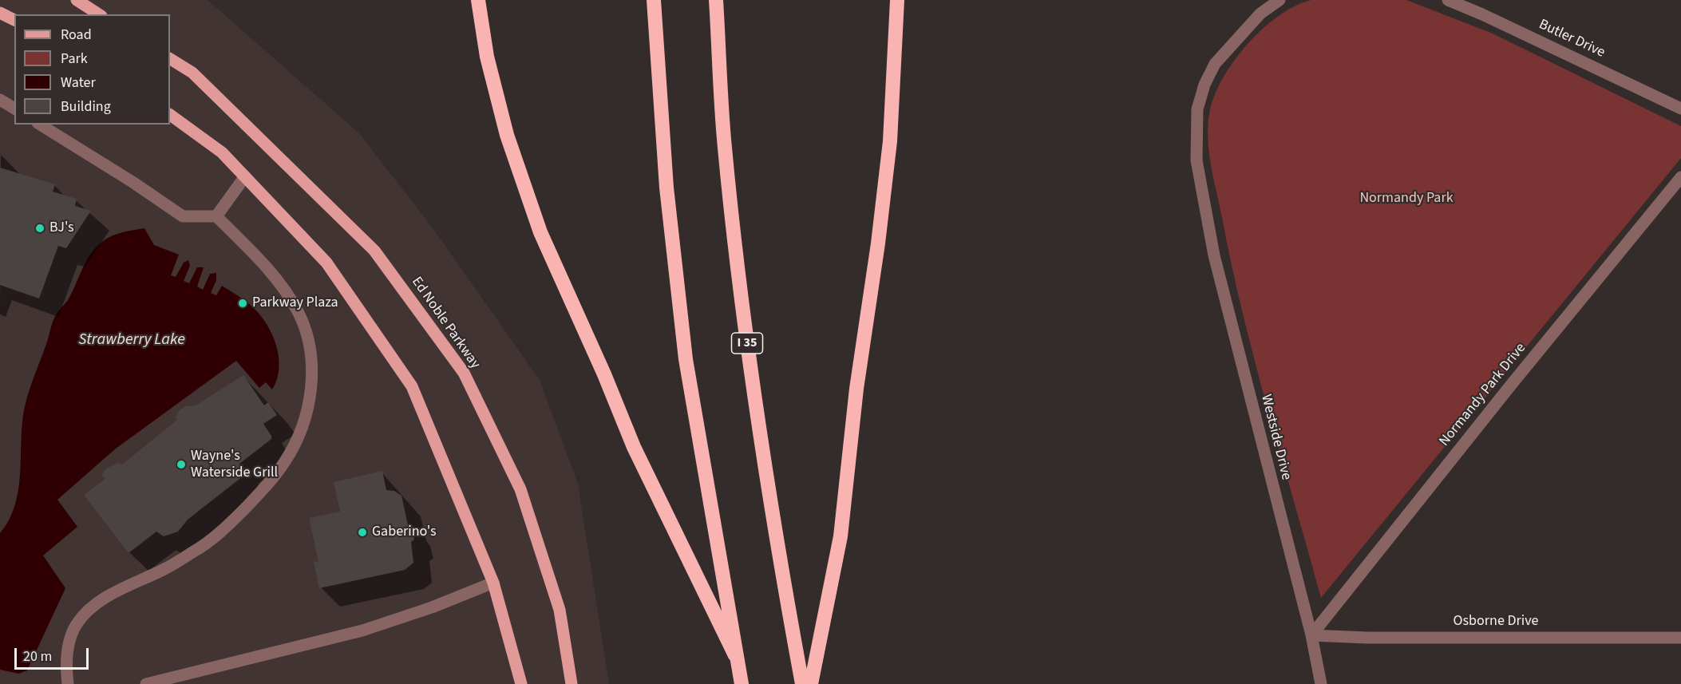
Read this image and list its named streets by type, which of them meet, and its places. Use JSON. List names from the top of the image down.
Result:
{
  "streets": {
    "highway": ["I 35"],
    "main road": ["Ed Noble Parkway"],
    "street": [
      "Butler Drive",
      "Normandy Park Drive",
      "Westside Drive",
      "Osborne Drive"
    ]
  },
  "crossings": [
    ["Normandy Park Drive", "Westside Drive"],
    ["Normandy Park Drive", "Osborne Drive"],
    ["Westside Drive", "Osborne Drive"]
  ],
  "water": ["Strawberry Lake"],
  "parks": ["Normandy Park"],
  "places": [
    "BJ's",
    "Parkway Plaza",
    "Wayne's Waterside Grill",
    "Gaberino's"
  ],
  "legend": [
    "Road",
    "Park",
    "Water",
    "Building"
  ],
  "scale_bar": "20 m"
}
